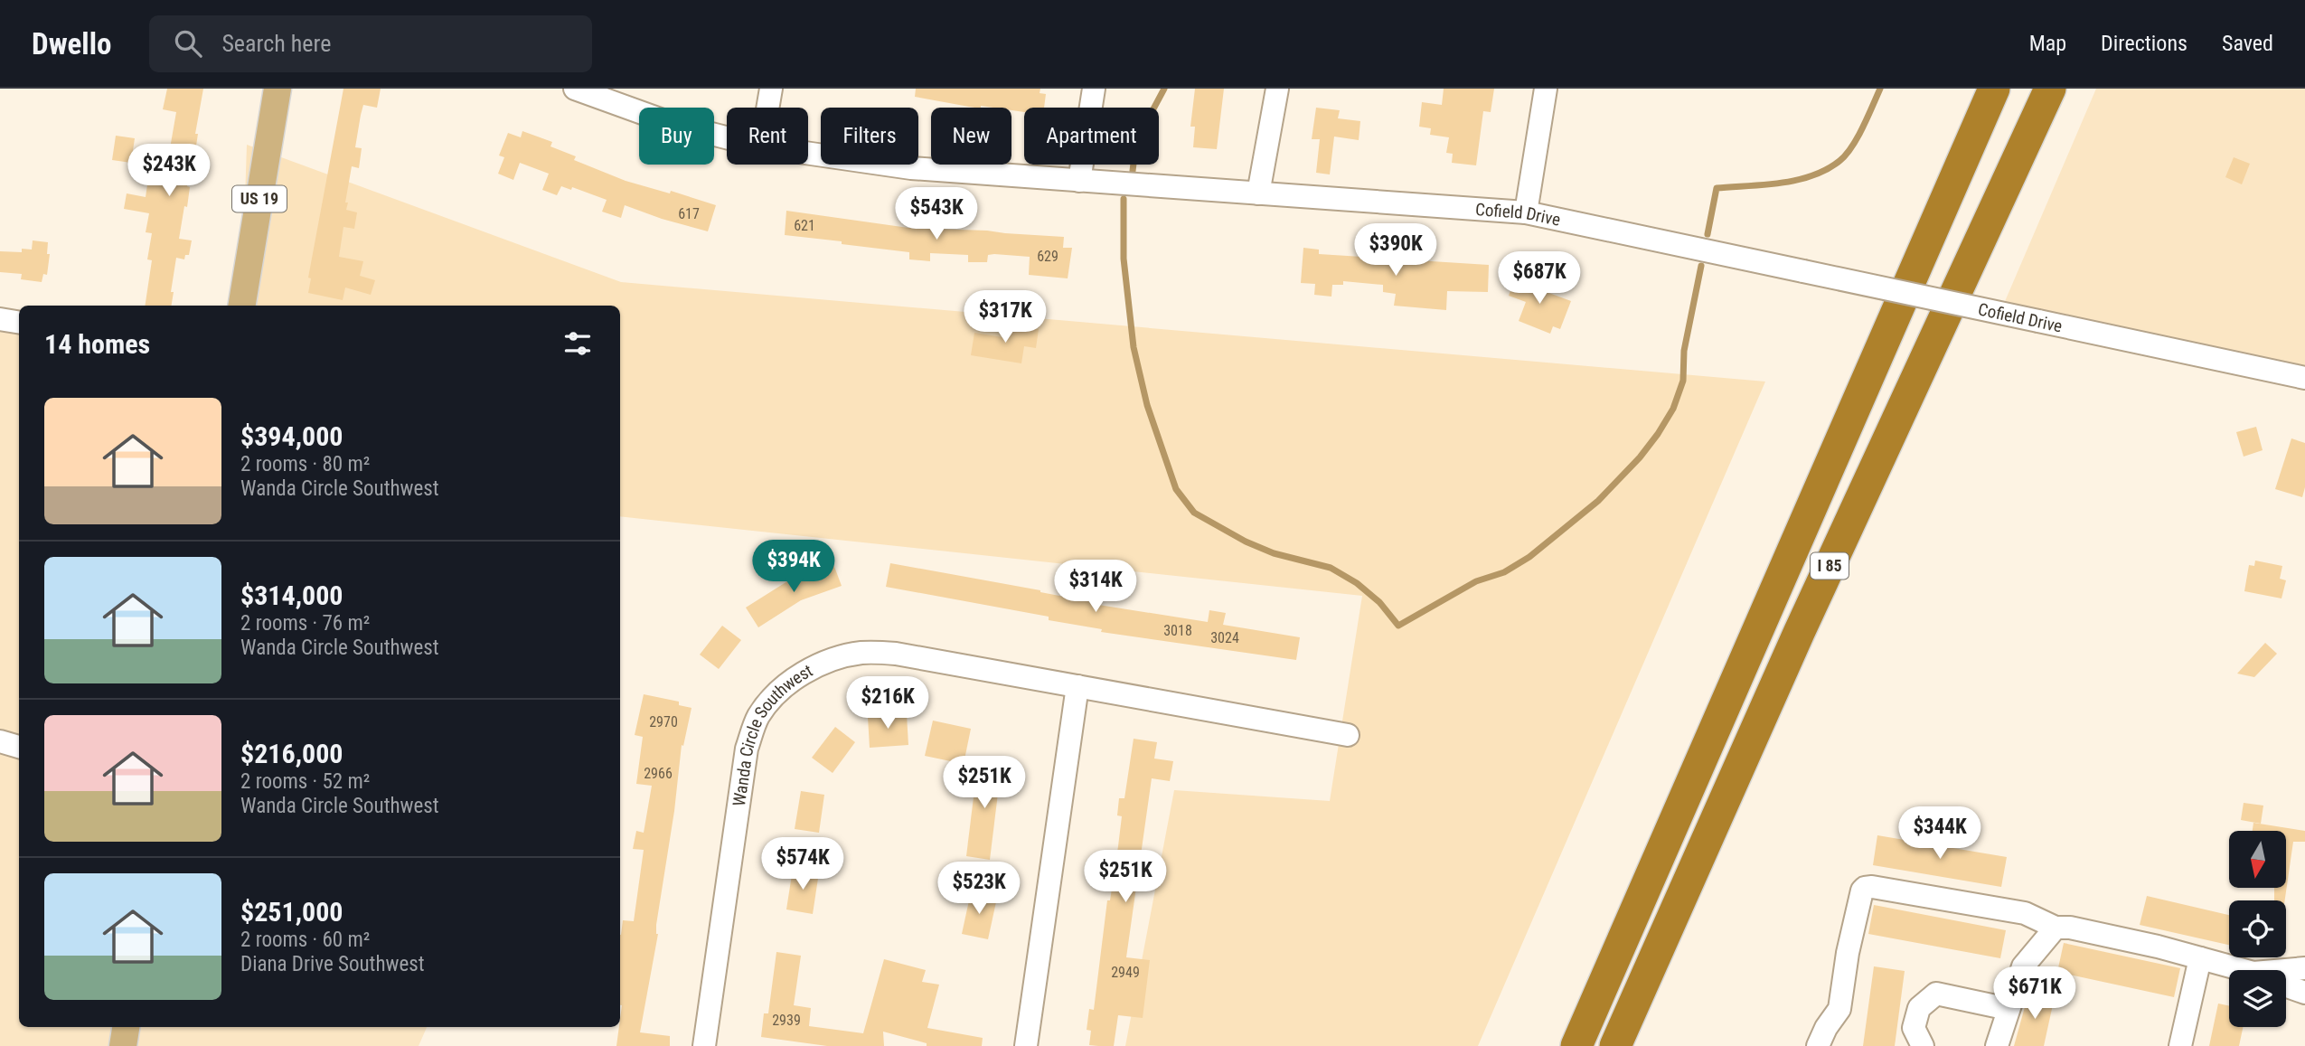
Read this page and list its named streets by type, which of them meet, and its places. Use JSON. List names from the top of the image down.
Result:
{
  "streets": {
    "highway": ["I 85"],
    "main road": ["US 19"],
    "street": ["Cofield Drive", "Wanda Circle Southwest"]
  },
  "house_numbers": [
    "617",
    "621",
    "629",
    "3018",
    "3024",
    "2970",
    "2966",
    "2949",
    "2939"
  ],
  "north": "bottom",
  "page": {
    "header": "Dwello",
    "search": "Search here",
    "nav": ["Map", "Directions", "Saved"],
    "chip": [
      "Buy",
      "Rent",
      "Filters",
      "New",
      "Apartment"
    ],
    "price": [
      "$243K",
      "$543K",
      "$390K",
      "$687K",
      "$317K",
      "$394K",
      "$314K",
      "$216K",
      "$251K",
      "$344K",
      "$574K",
      "$251K",
      "$523K",
      "$671K"
    ],
    "heading": "14 homes",
    "list": [
      {
        "name": "$394,000",
        "note": "2 rooms · 80 m² · Wanda Circle Southwest"
      },
      {
        "name": "$314,000",
        "note": "2 rooms · 76 m² · Wanda Circle Southwest"
      },
      {
        "name": "$216,000",
        "note": "2 rooms · 52 m² · Wanda Circle Southwest"
      },
      {
        "name": "$251,000",
        "note": "2 rooms · 60 m² · Diana Drive Southwest"
      }
    ]
  }
}
